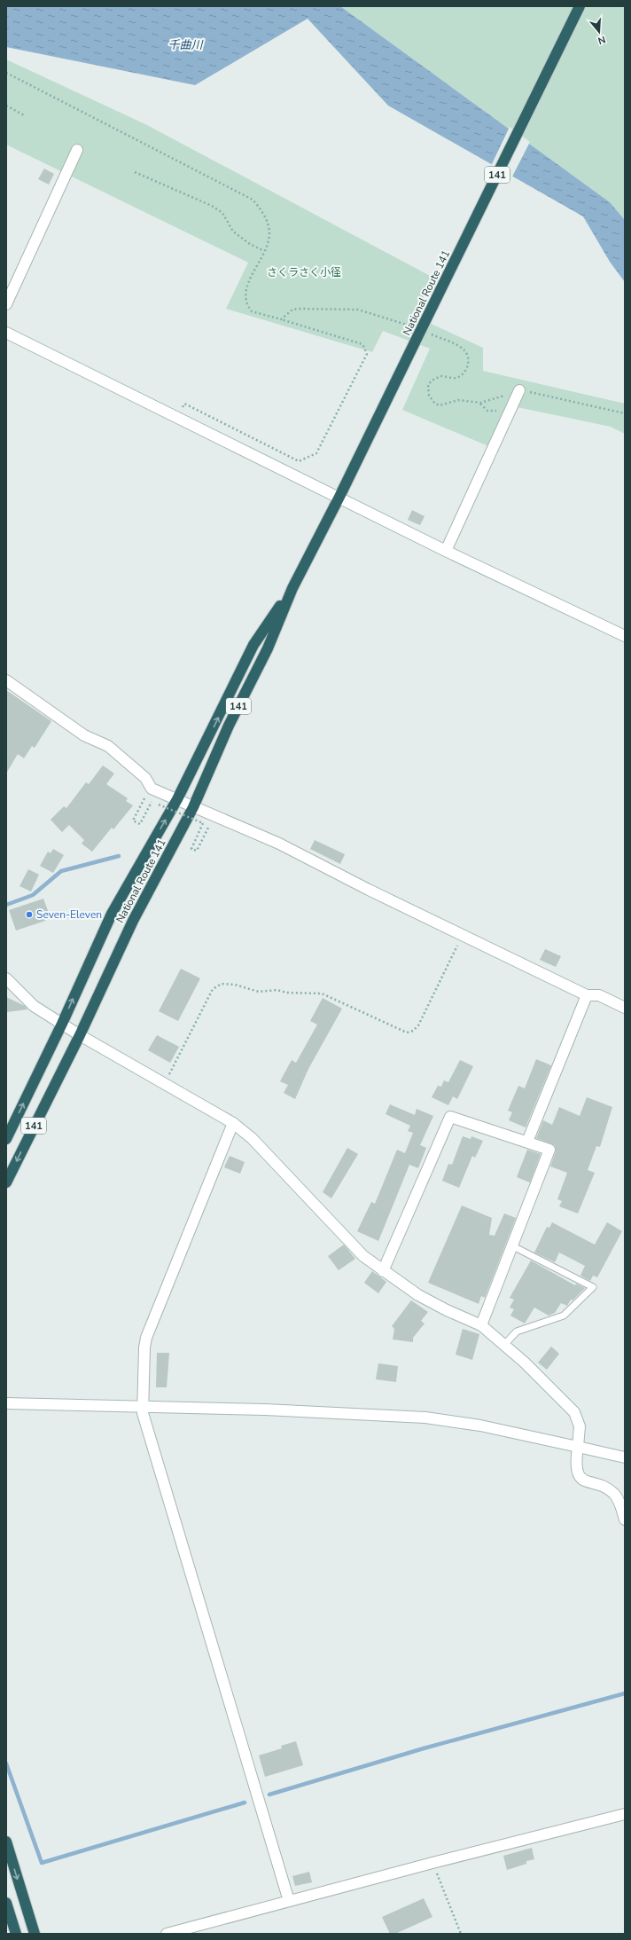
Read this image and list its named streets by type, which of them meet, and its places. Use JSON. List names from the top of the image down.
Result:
{
  "streets": {
    "highway": ["141", "National Route 141"]
  },
  "water": ["千曲川"],
  "parks": ["さくラさく小径"],
  "places": ["Seven-Eleven"],
  "north": "bottom"
}
